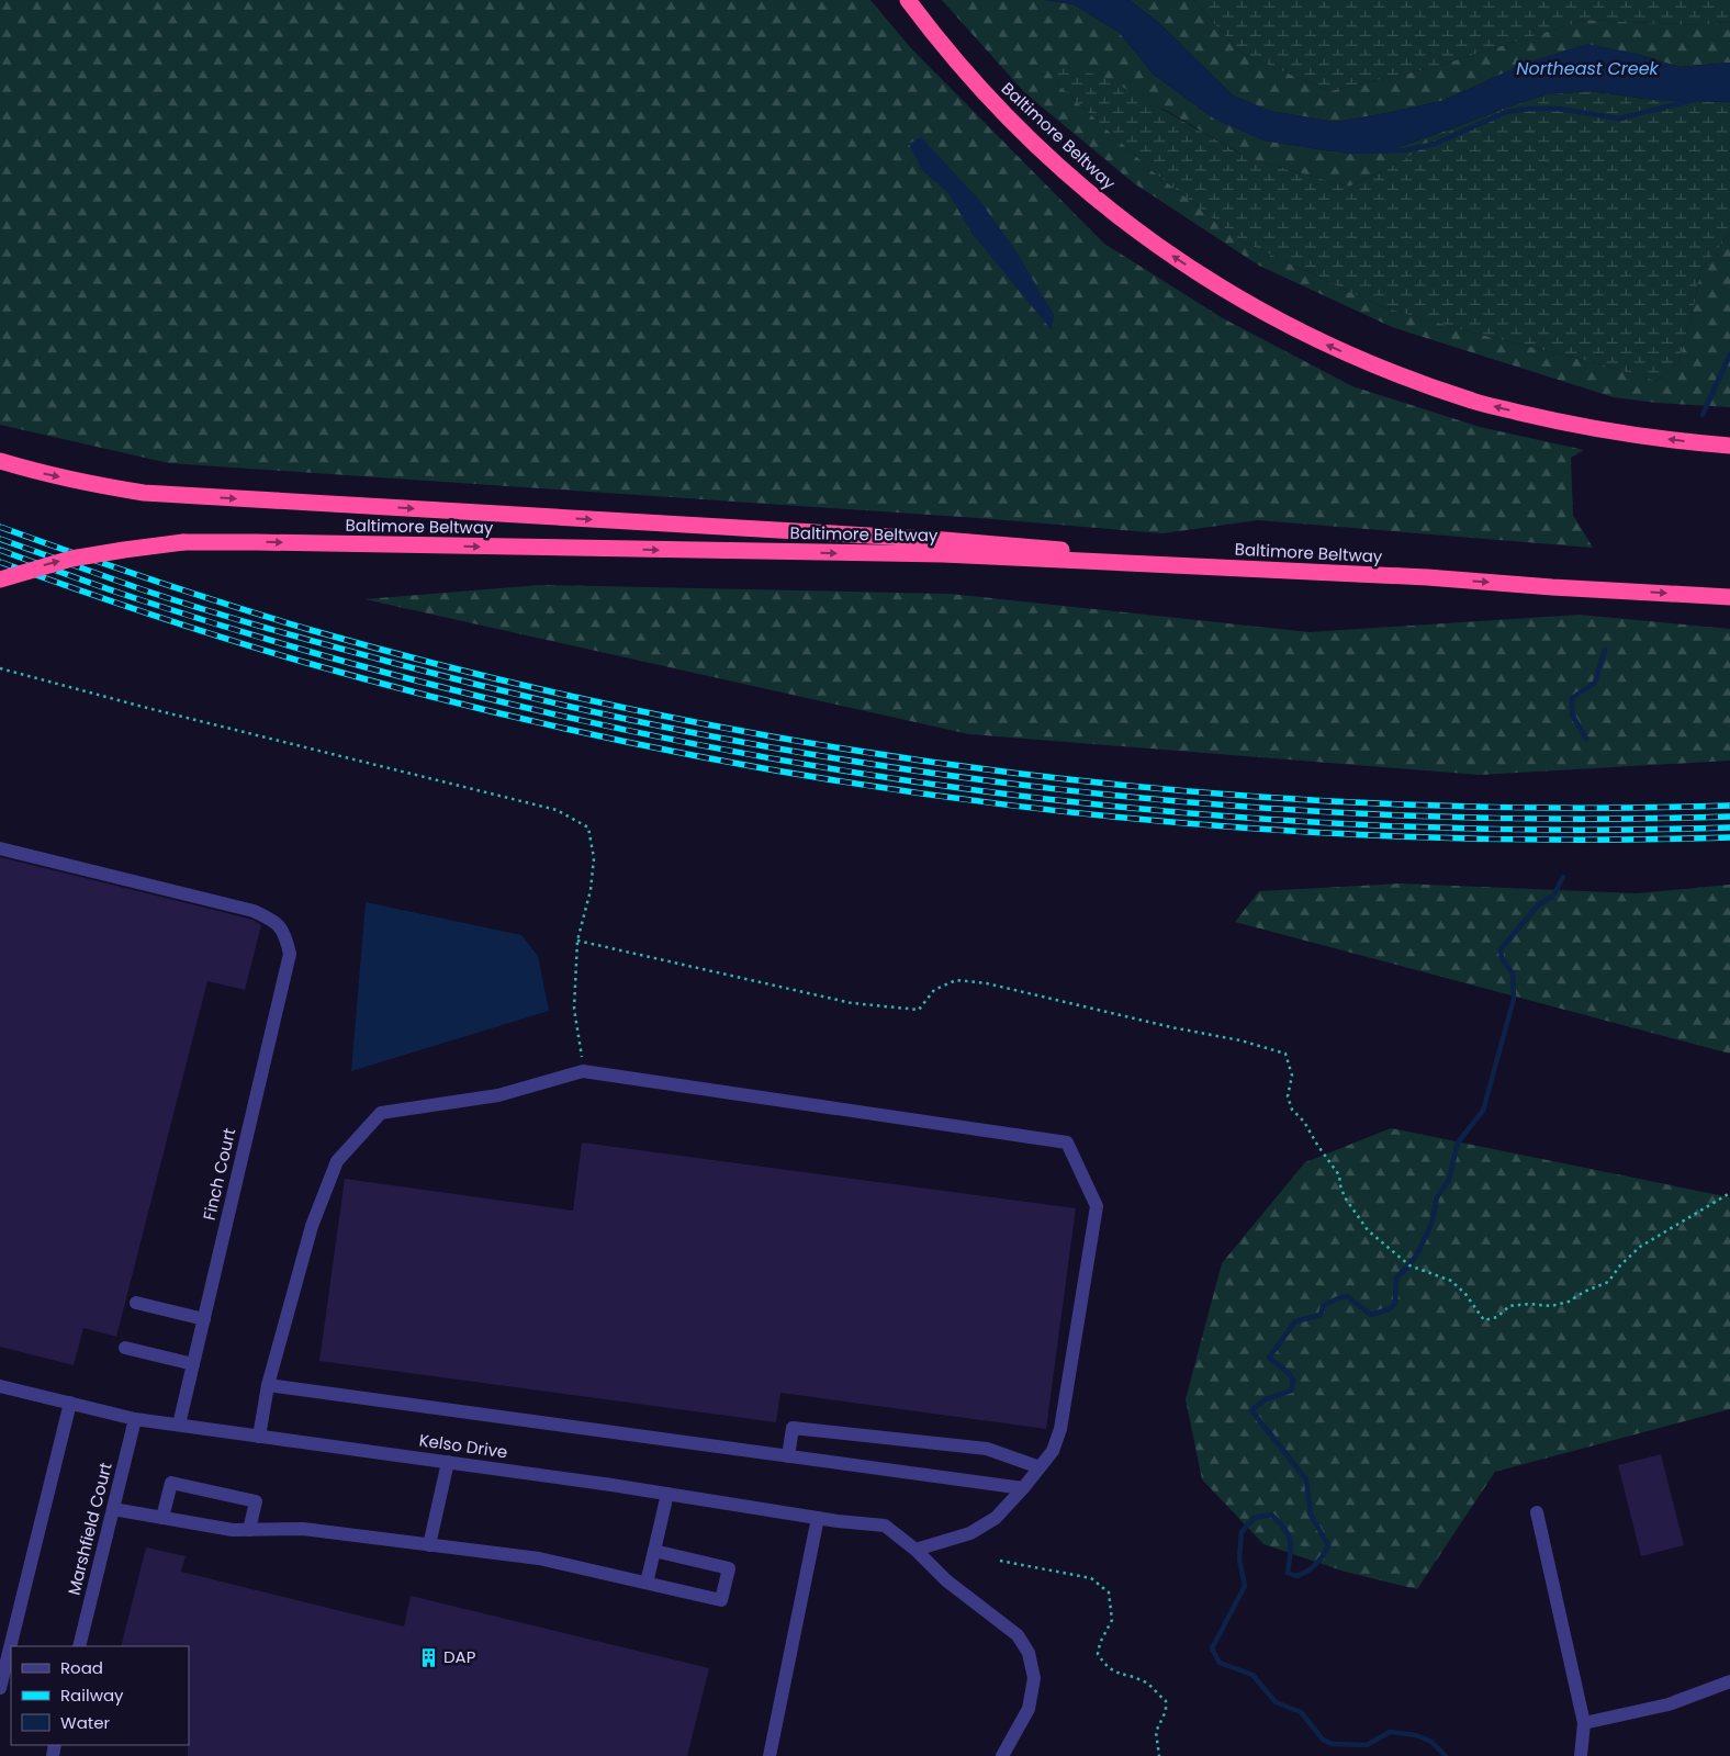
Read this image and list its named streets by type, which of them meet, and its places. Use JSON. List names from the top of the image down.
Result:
{
  "streets": {
    "highway": ["Baltimore Beltway"],
    "street": ["Finch Court", "Kelso Drive", "Marshfield Court"]
  },
  "crossings": [
    ["Finch Court", "Kelso Drive"],
    ["Kelso Drive", "Marshfield Court"]
  ],
  "water": ["Northeast Creek"],
  "places": {
    "building": ["DAP"]
  },
  "legend": ["Road", "Railway", "Water"]
}
